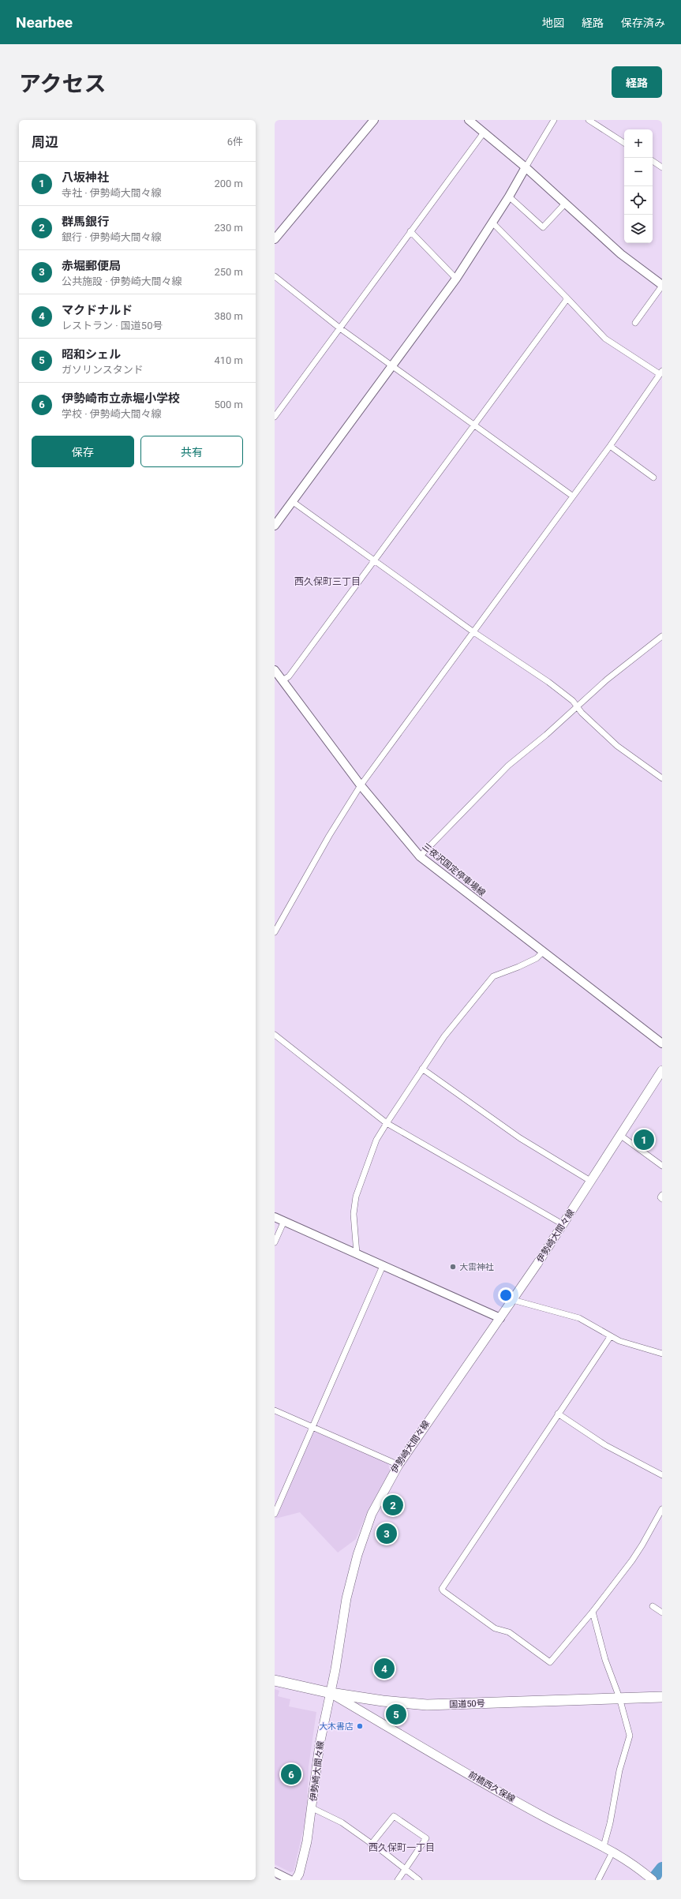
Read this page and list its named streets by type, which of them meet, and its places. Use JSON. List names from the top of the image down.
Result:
{
  "streets": {
    "highway": ["国道50号"],
    "main road": ["伊勢崎大間々線", "前橋西久保線"],
    "street": ["三夜沢国定停車場線"]
  },
  "crossings": [
    ["伊勢崎大間々線", "国道50号"],
    ["伊勢崎大間々線", "前橋西久保線"],
    ["国道50号", "前橋西久保線"]
  ],
  "districts": ["西久保町三丁目", "西久保町一丁目"],
  "places": ["大雷神社", "大木書店"],
  "page": {
    "header": "Nearbee",
    "nav": ["地図", "経路", "保存済み"],
    "title": "アクセス",
    "buttons": [
      "経路",
      ["保存", "共有"]
    ],
    "heading": ["周辺", "6件"],
    "map_buttons": ["+", "−"],
    "list": [
      {
        "mark": "1",
        "name": "八坂神社",
        "note": "寺社 · 伊勢崎大間々線",
        "value": "200 m"
      },
      {
        "mark": "2",
        "name": "群馬銀行",
        "note": "銀行 · 伊勢崎大間々線",
        "value": "230 m"
      },
      {
        "mark": "3",
        "name": "赤堀郵便局",
        "note": "公共施設 · 伊勢崎大間々線",
        "value": "250 m"
      },
      {
        "mark": "4",
        "name": "マクドナルド",
        "note": "レストラン · 国道50号",
        "value": "380 m"
      },
      {
        "mark": "5",
        "name": "昭和シェル",
        "note": "ガソリンスタンド",
        "value": "410 m"
      },
      {
        "mark": "6",
        "name": "伊勢崎市立赤堀小学校",
        "note": "学校 · 伊勢崎大間々線",
        "value": "500 m"
      }
    ],
    "pins": [
      "1",
      "2",
      "3",
      "4",
      "5",
      "6"
    ]
  }
}
